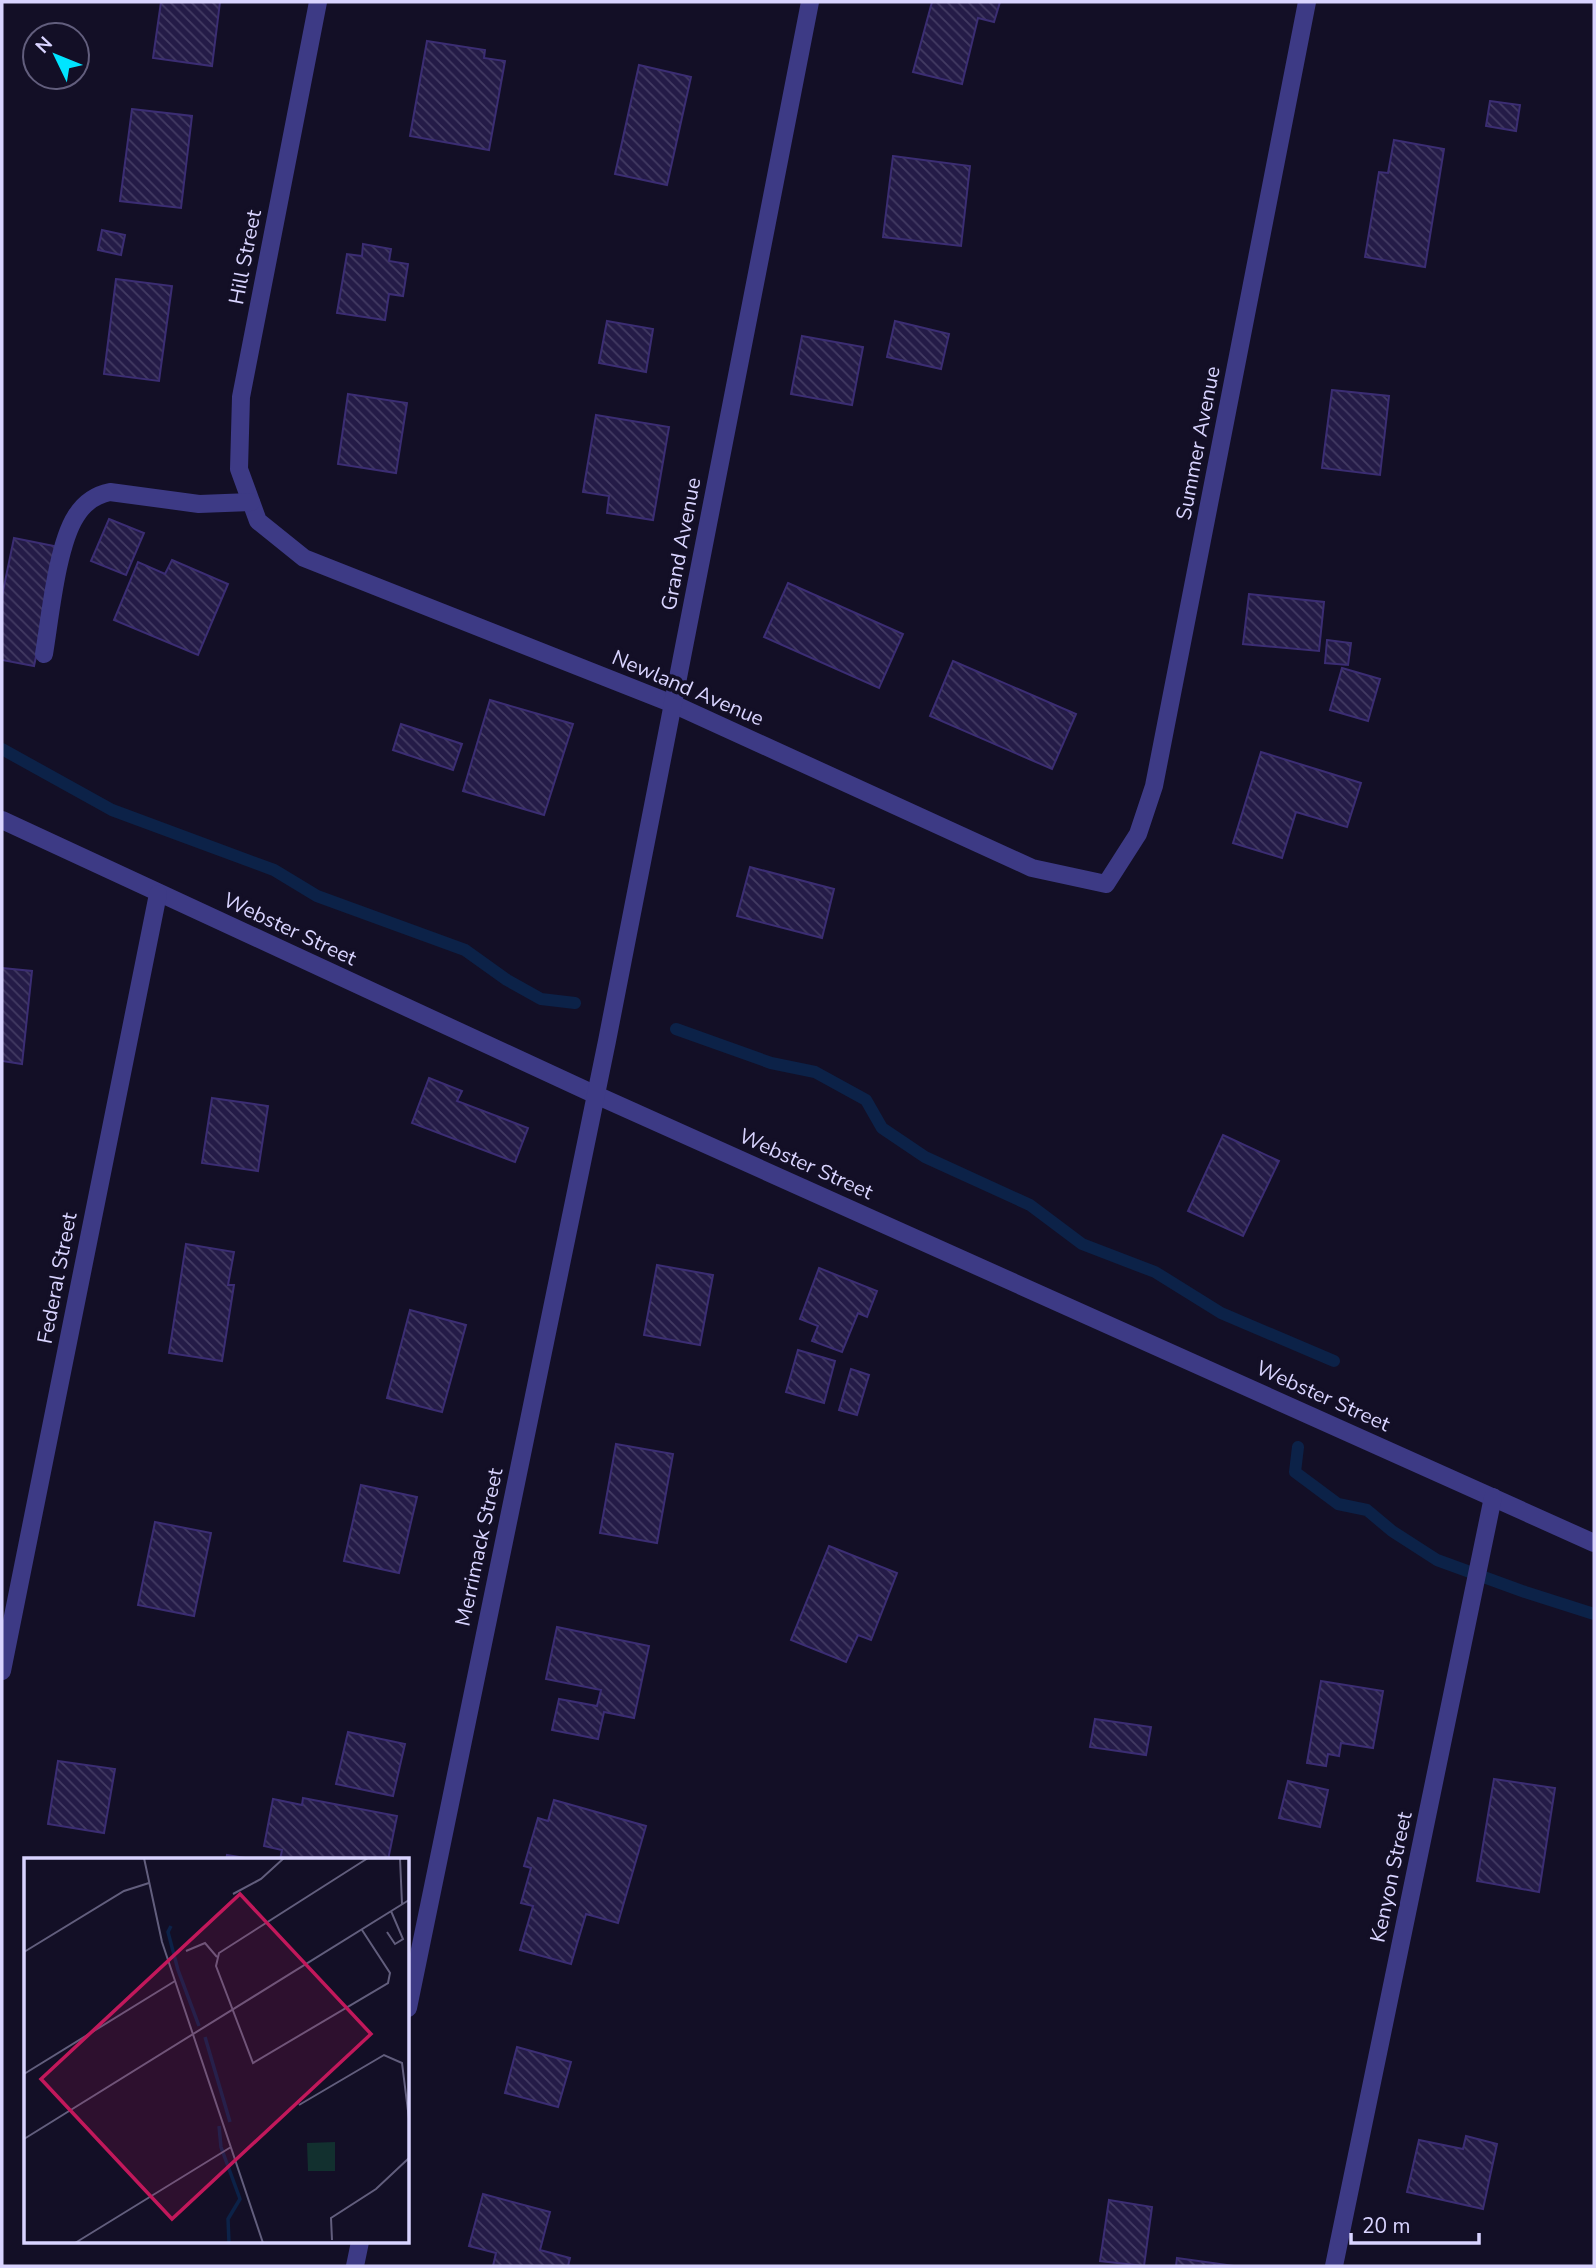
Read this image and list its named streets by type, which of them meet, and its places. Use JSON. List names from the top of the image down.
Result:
{
  "streets": {
    "street": [
      "Hill Street",
      "Summer Avenue",
      "Grand Avenue",
      "Newland Avenue",
      "Webster Street",
      "Federal Street",
      "Merrimack Street",
      "Kenyon Street"
    ]
  },
  "crossings": [
    ["Hill Street", "Newland Avenue"],
    ["Summer Avenue", "Newland Avenue"],
    ["Grand Avenue", "Newland Avenue"],
    ["Grand Avenue", "Webster Street"],
    ["Grand Avenue", "Merrimack Street"],
    ["Webster Street", "Federal Street"],
    ["Webster Street", "Merrimack Street"],
    ["Webster Street", "Kenyon Street"]
  ],
  "scale_bar": "20 m",
  "north": "top left"
}
